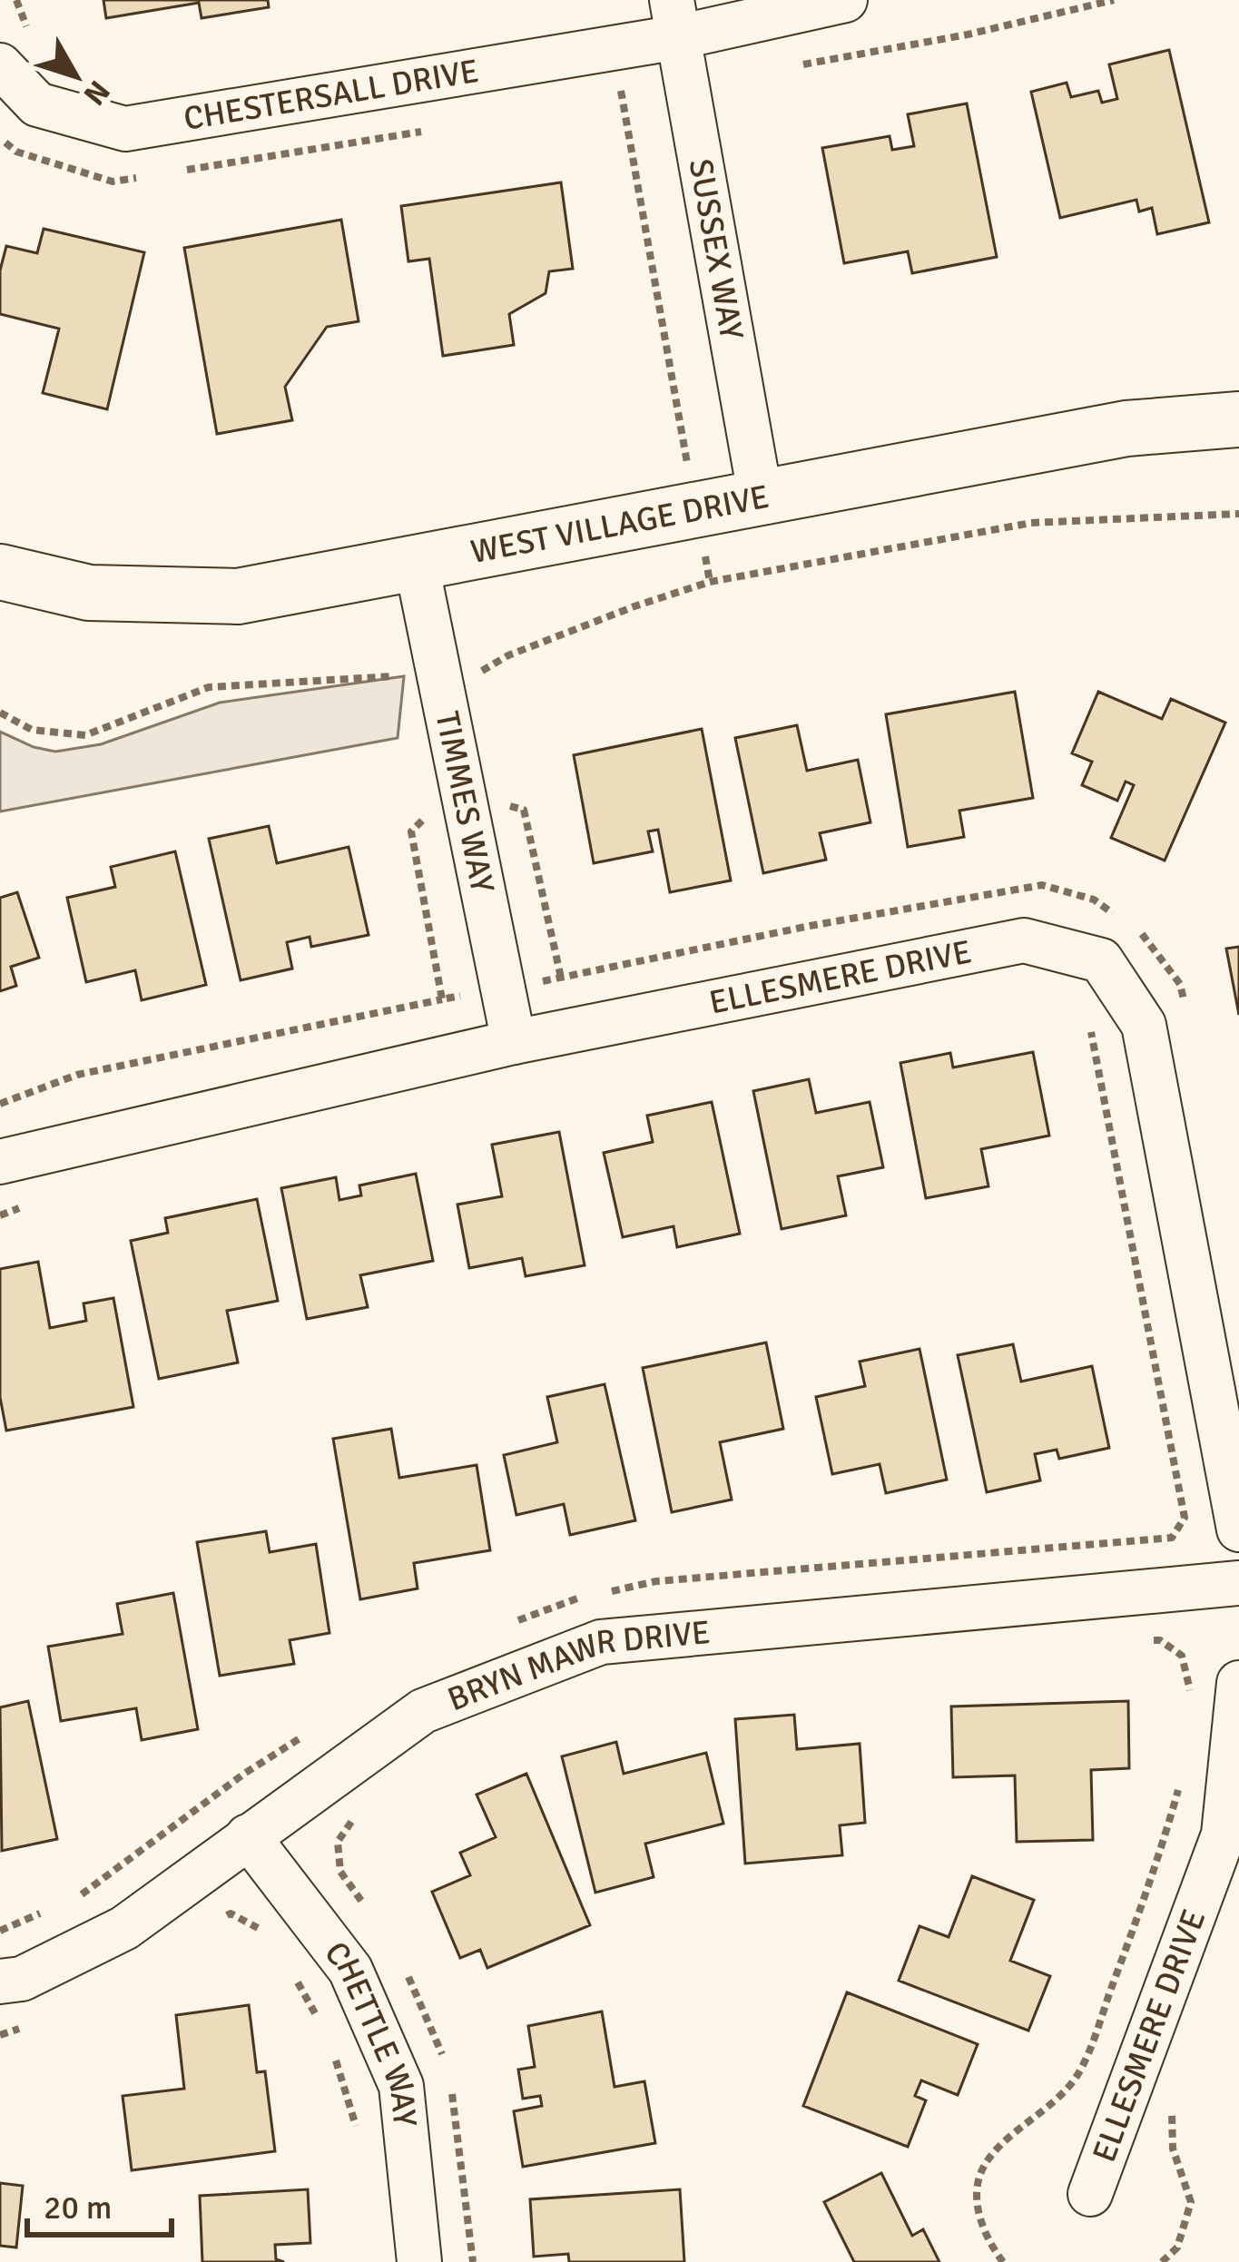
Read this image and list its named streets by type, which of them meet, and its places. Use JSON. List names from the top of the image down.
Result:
{
  "streets": {
    "street": [
      "CHESTERSALL DRIVE",
      "SUSSEX WAY",
      "WEST VILLAGE DRIVE",
      "TIMMES WAY",
      "ELLESMERE DRIVE",
      "BRYN MAWR DRIVE",
      "CHETTLE WAY"
    ]
  },
  "crossings": [
    ["CHESTERSALL DRIVE", "SUSSEX WAY"],
    ["SUSSEX WAY", "WEST VILLAGE DRIVE"],
    ["WEST VILLAGE DRIVE", "TIMMES WAY"],
    ["TIMMES WAY", "ELLESMERE DRIVE"],
    ["BRYN MAWR DRIVE", "CHETTLE WAY"]
  ],
  "scale_bar": "20 m",
  "north": "bottom right"
}
